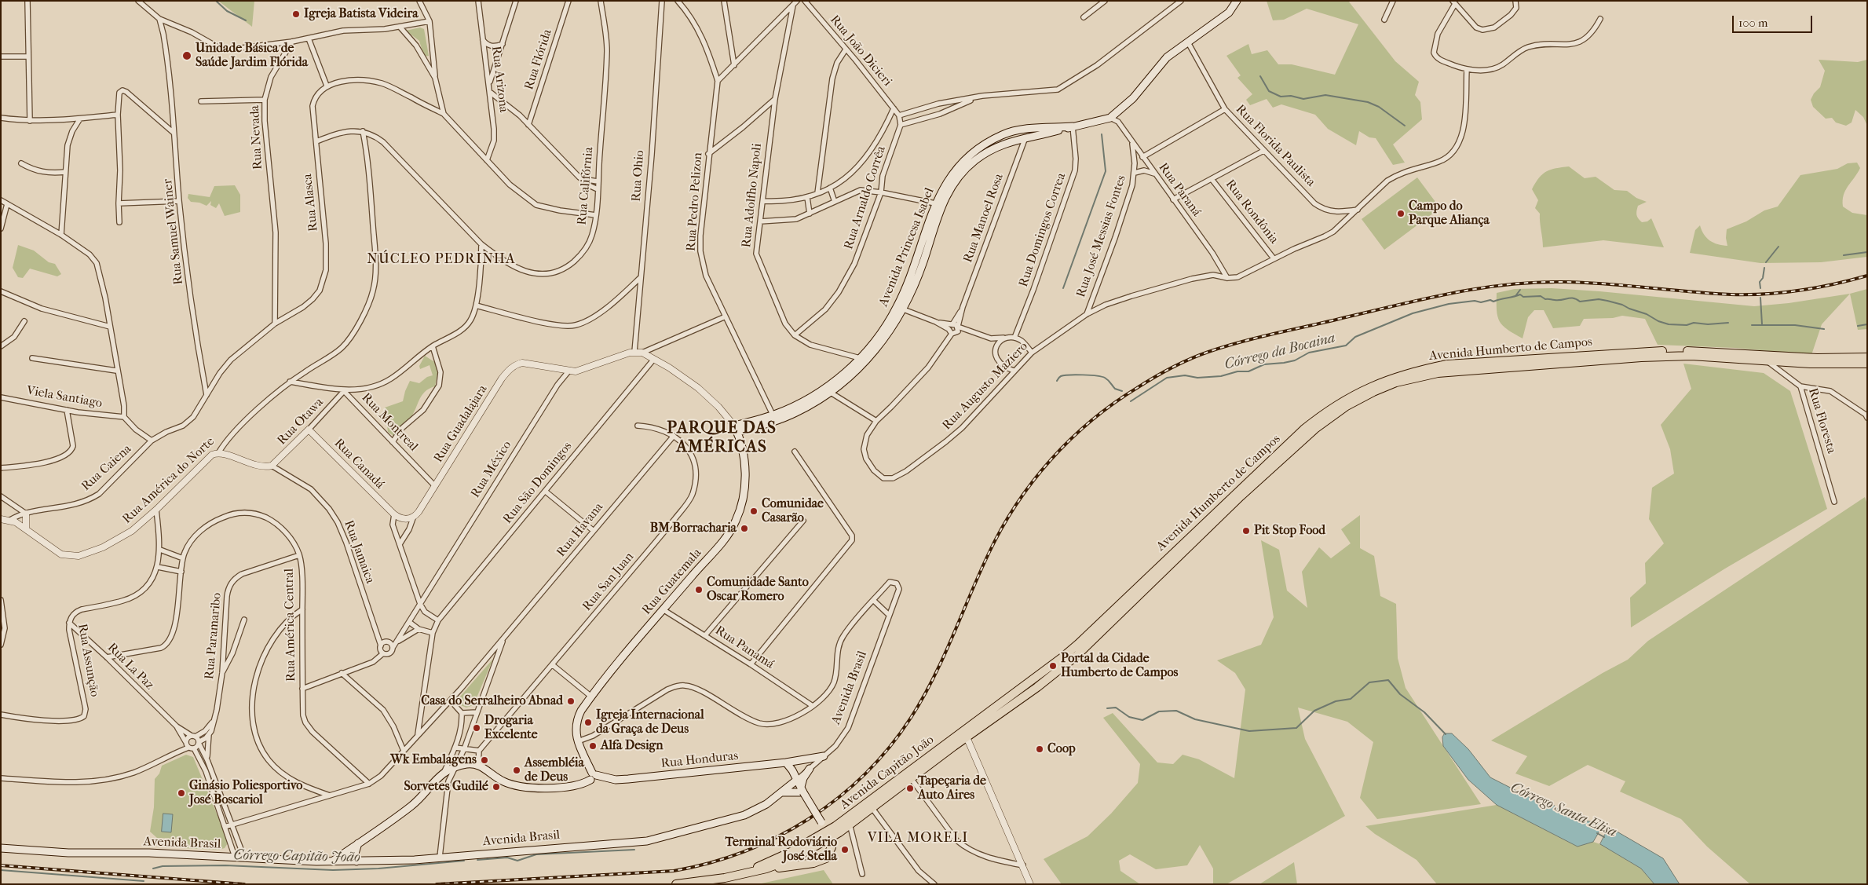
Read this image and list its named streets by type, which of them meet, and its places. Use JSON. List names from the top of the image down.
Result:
{
  "streets": {
    "highway": ["Avenida Humberto de Campos", "Avenida Capitão João"],
    "main road": [
      "Avenida Princesa Isabel",
      "Rua Guatemala",
      "Avenida Brasil",
      "Rua Honduras"
    ],
    "street": [
      "Rua João Dicieri",
      "Rua Flórida",
      "Rua Arizona",
      "Rua Nevada",
      "Rua Florida Paulista",
      "Rua Ohio",
      "Rua Califórnia",
      "Rua Paraná",
      "Rua Adolfho Napoli",
      "Rua Arnaldo Corrêa",
      "Rua Pedro Pelizon",
      "Rua Alasca",
      "Rua Rondônia",
      "Rua Manoel Rosa",
      "Rua Domingos Correa",
      "Rua Samuel Wainer",
      "Rua José Messias Fontes",
      "Rua Augusto Maziero",
      "Viela Santiago",
      "Rua Floresta",
      "Rua Otawa",
      "Rua Montreal",
      "Rua Guadalajara",
      "Rua Canadá",
      "Rua Caiena",
      "Rua México",
      "Rua América do Norte",
      "Rua São Domingos",
      "Rua Havana",
      "Rua Jamaica",
      "Rua San Juan",
      "Rua América Central",
      "Rua Paramaribo",
      "Rua Panamá",
      "Rua Assunção",
      "Rua La Paz"
    ]
  },
  "crossings": [
    ["Rua João Dicieri", "Rua Arnaldo Corrêa"],
    ["Rua Nevada", "Rua Alasca"],
    ["Rua Florida Paulista", "Avenida Princesa Isabel"],
    ["Rua Florida Paulista", "Rua Augusto Maziero"],
    ["Rua Ohio", "Rua Guatemala"],
    ["Rua Califórnia", "Rua América do Norte"],
    ["Rua Paraná", "Rua José Messias Fontes"],
    ["Rua Paraná", "Avenida Princesa Isabel"],
    ["Rua Paraná", "Rua Augusto Maziero"],
    ["Rua Adolfho Napoli", "Rua Arnaldo Corrêa"],
    ["Rua Adolfho Napoli", "Avenida Princesa Isabel"],
    ["Rua Pedro Pelizon", "Avenida Princesa Isabel"],
    ["Rua Alasca", "Rua Samuel Wainer"],
    ["Rua Rondônia", "Rua Augusto Maziero"],
    ["Rua Manoel Rosa", "Avenida Princesa Isabel"],
    ["Rua Manoel Rosa", "Rua Augusto Maziero"],
    ["Rua Domingos Correa", "Avenida Princesa Isabel"],
    ["Rua Domingos Correa", "Rua Augusto Maziero"],
    ["Rua José Messias Fontes", "Rua Augusto Maziero"],
    ["Avenida Princesa Isabel", "Rua Guatemala"],
    ["Avenida Humberto de Campos", "Rua Floresta"],
    ["Avenida Humberto de Campos", "Avenida Capitão João"],
    ["Rua Otawa", "Rua Montreal"],
    ["Rua Otawa", "Rua Canadá"],
    ["Rua Otawa", "Rua Jamaica"],
    ["Rua Montreal", "Rua Guadalajara"],
    ["Rua Guadalajara", "Rua México"],
    ["Rua Caiena", "Rua América do Norte"],
    ["Rua México", "Rua Jamaica"],
    ["Rua América do Norte", "Rua Jamaica"],
    ["Rua América do Norte", "Rua Assunção"],
    ["Rua São Domingos", "Rua Havana"],
    ["Rua São Domingos", "Rua Guatemala"],
    ["Rua Havana", "Rua San Juan"],
    ["Rua Havana", "Rua América Central"],
    ["Rua Havana", "Avenida Brasil"],
    ["Rua Guatemala", "Rua Panamá"],
    ["Rua Guatemala", "Rua Honduras"],
    ["Rua América Central", "Rua Paramaribo"],
    ["Rua América Central", "Rua La Paz"],
    ["Rua Assunção", "Rua La Paz"],
    ["Avenida Brasil", "Rua Honduras"]
  ],
  "districts": ["NÚCLEO PEDRINHA", "PARQUE DAS AMÉRICAS", "VILA MORELI"],
  "water": ["Córrego da Bocaina", "Córrego Santa Elisa", "Córrego Capitão João"],
  "places": [
    "Igreja Batista Videira",
    "Unidade Básica de Saúde Jardim Flórida",
    "Campo do Parque Aliança",
    "Comunidae Casarão",
    "BM Borracharia",
    "Pit Stop Food",
    "Comunidade Santo Oscar Romero",
    "Portal da Cidade Humberto de Campos",
    "Casa do Serralheiro Abnad",
    "Igreja Internacional da Graça de Deus",
    "Drogaria Excelente",
    "Alfa Design",
    "Coop",
    "Wk Embalagens",
    "Assembléia de Deus",
    "Sorvetes Gudilé",
    "Tapeçaria de Auto Aires",
    "Ginásio Poliesportivo José Boscariol",
    "Terminal Rodoviário José Stella"
  ],
  "scale_bar": "100 m"
}
